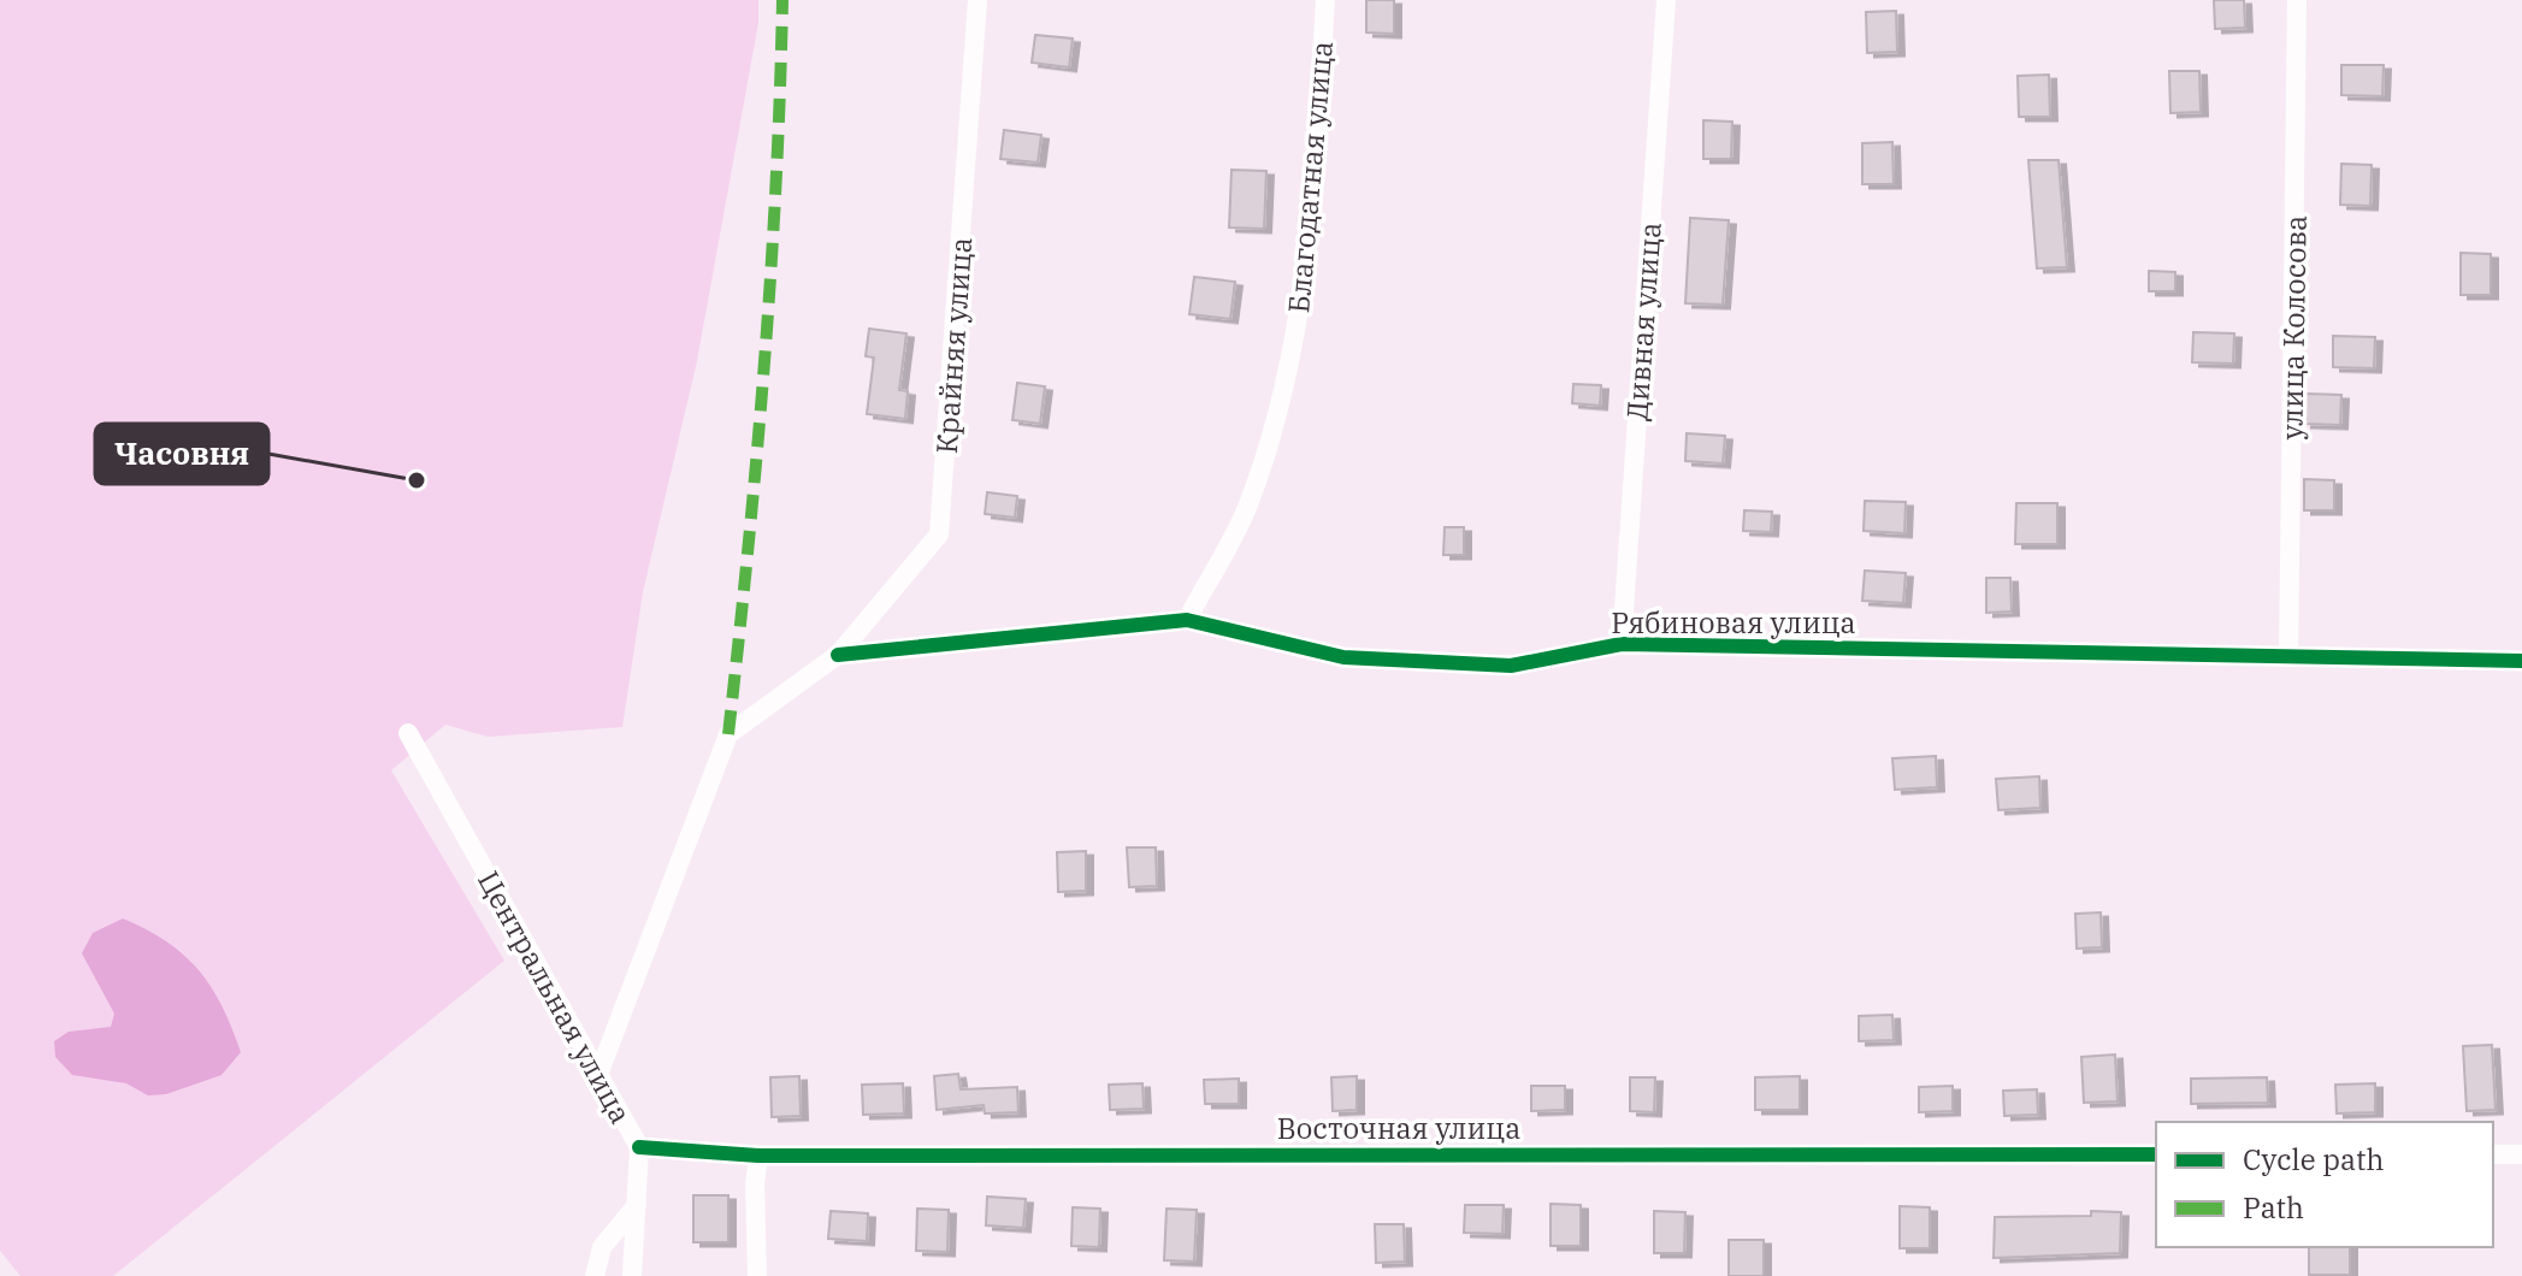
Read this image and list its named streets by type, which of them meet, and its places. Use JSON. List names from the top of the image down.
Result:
{
  "streets": {
    "street": [
      "Благодатная улица",
      "Дивная улица",
      "улица Колосова",
      "Крайняя улица",
      "Рябиновая улица",
      "Центральная улица",
      "Восточная улица"
    ]
  },
  "crossings": [
    ["Благодатная улица", "Рябиновая улица"],
    ["Дивная улица", "Рябиновая улица"],
    ["улица Колосова", "Рябиновая улица"],
    ["Крайняя улица", "Рябиновая улица"],
    ["Крайняя улица", "Центральная улица"],
    ["Центральная улица", "Восточная улица"]
  ],
  "places": ["Часовня"],
  "legend": ["Cycle path", "Path"]
}
